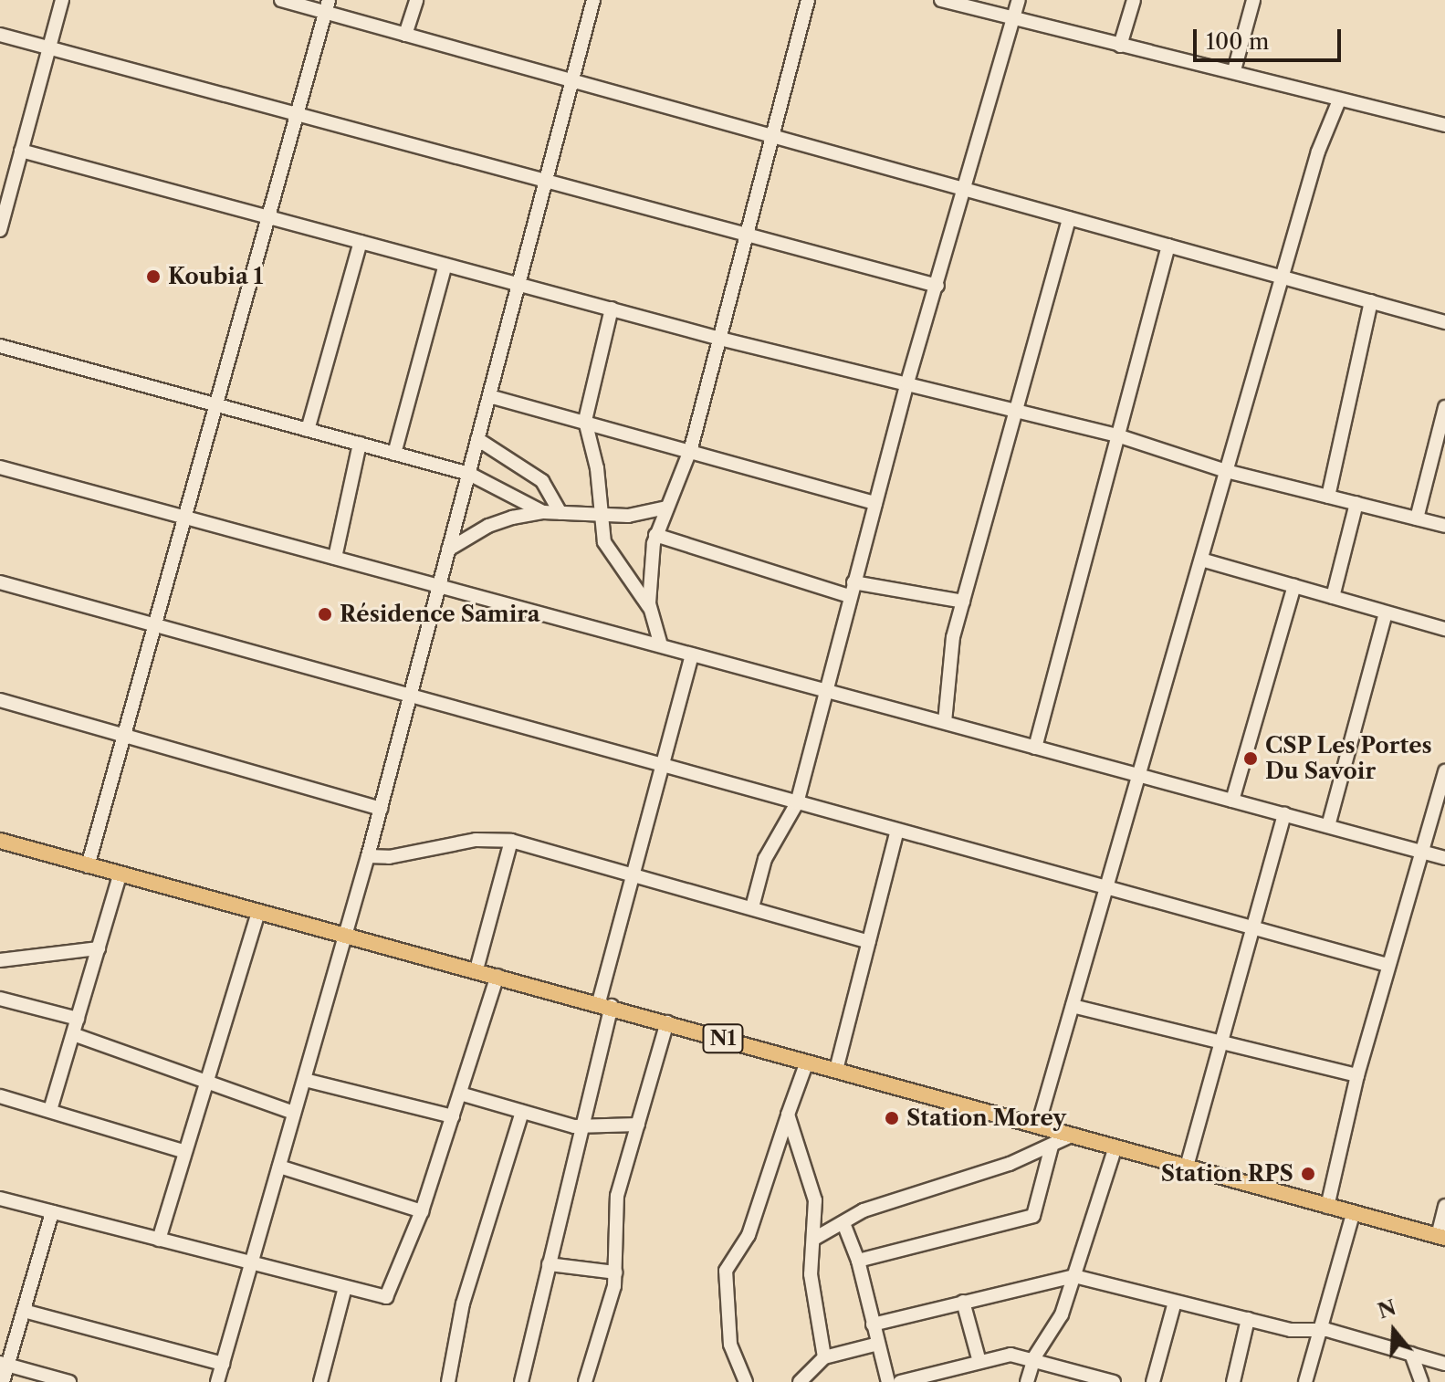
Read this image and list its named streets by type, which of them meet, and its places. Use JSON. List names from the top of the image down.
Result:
{
  "streets": {
    "main road": ["N1"]
  },
  "places": [
    "Koubia 1",
    "Résidence Samira",
    "CSP Les Portes Du Savoir",
    "Station Morey",
    "Station RPS"
  ],
  "scale_bar": "100 m",
  "north": "top"
}
